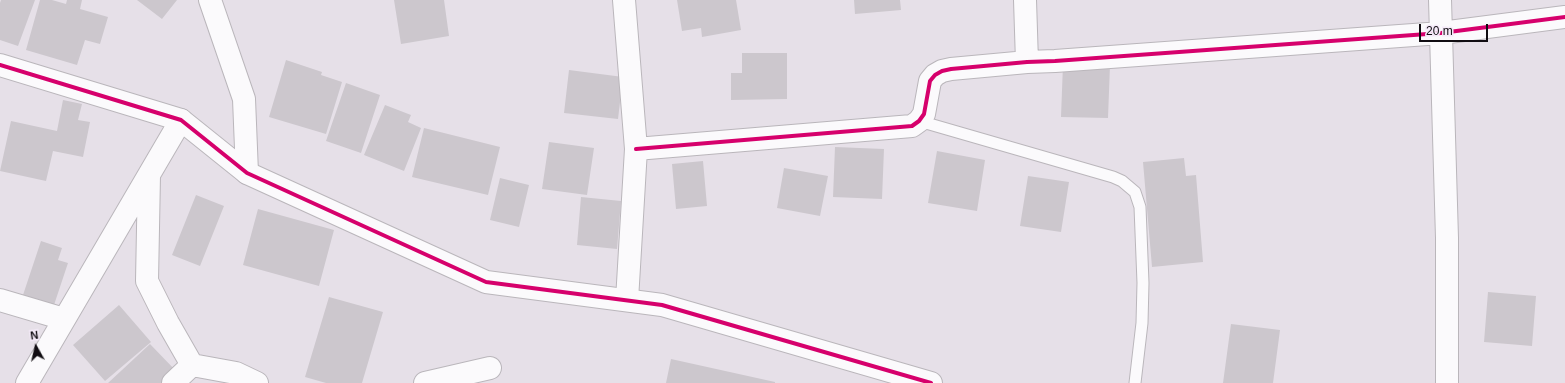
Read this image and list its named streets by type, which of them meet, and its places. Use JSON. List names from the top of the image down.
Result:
{
  "scale_bar": "20 m",
  "north": "top"
}
